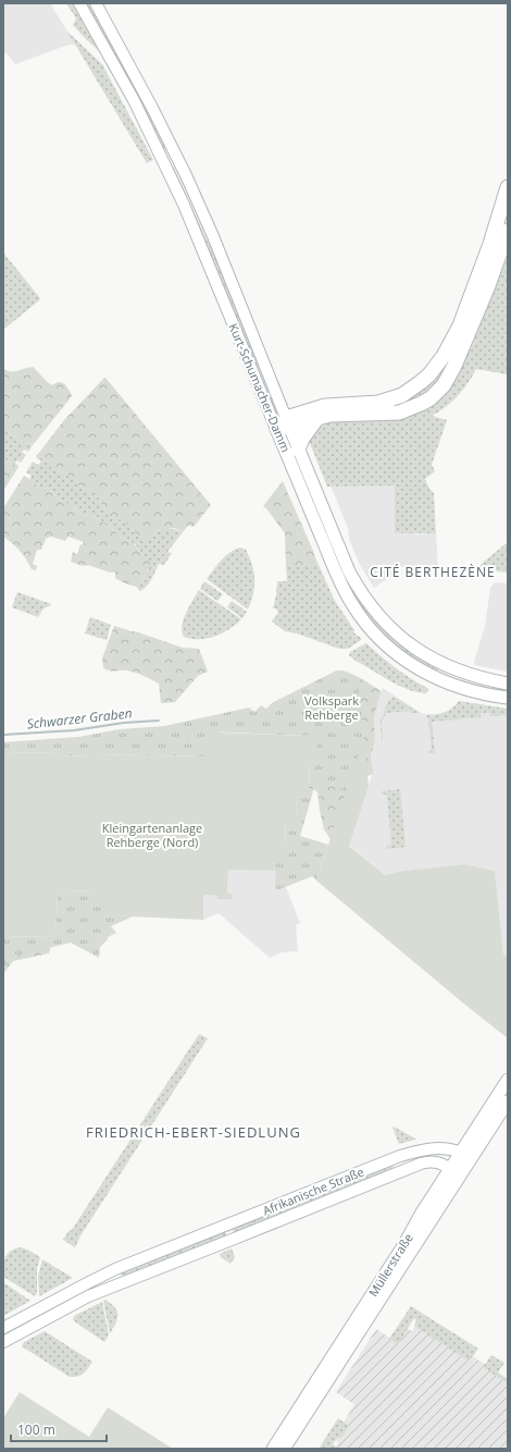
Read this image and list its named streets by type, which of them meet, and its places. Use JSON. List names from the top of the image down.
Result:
{
  "streets": {
    "main road": ["Kurt-Schumacher-Damm", "Müllerstraße"],
    "street": ["Afrikanische Straße"]
  },
  "crossings": [
    ["Afrikanische Straße", "Müllerstraße"]
  ],
  "districts": ["CITÉ BERTHEZÈNE", "FRIEDRICH-EBERT-SIEDLUNG"],
  "water": ["Schwarzer Graben"],
  "parks": ["Volkspark Rehberge", "Kleingartenanlage Rehberge (Nord)"],
  "scale_bar": "100 m"
}
